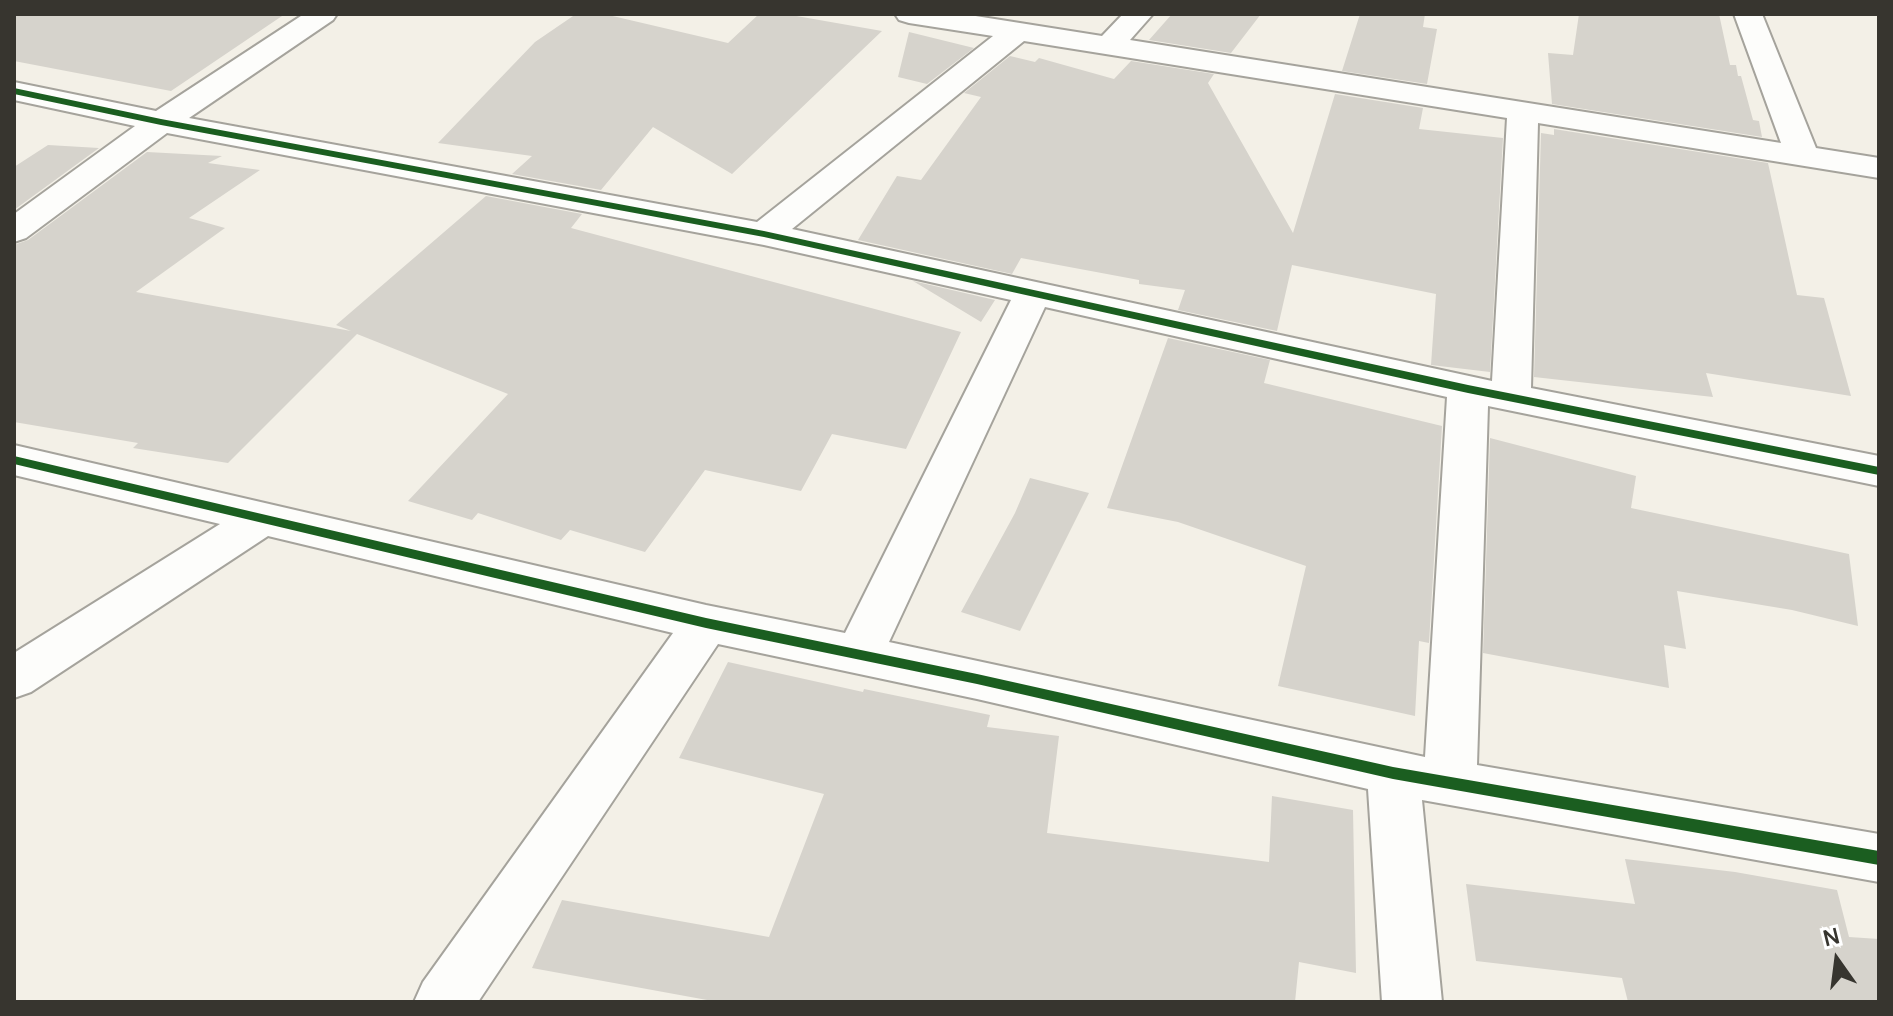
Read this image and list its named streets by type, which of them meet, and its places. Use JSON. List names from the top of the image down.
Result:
{
  "north": "top"
}
